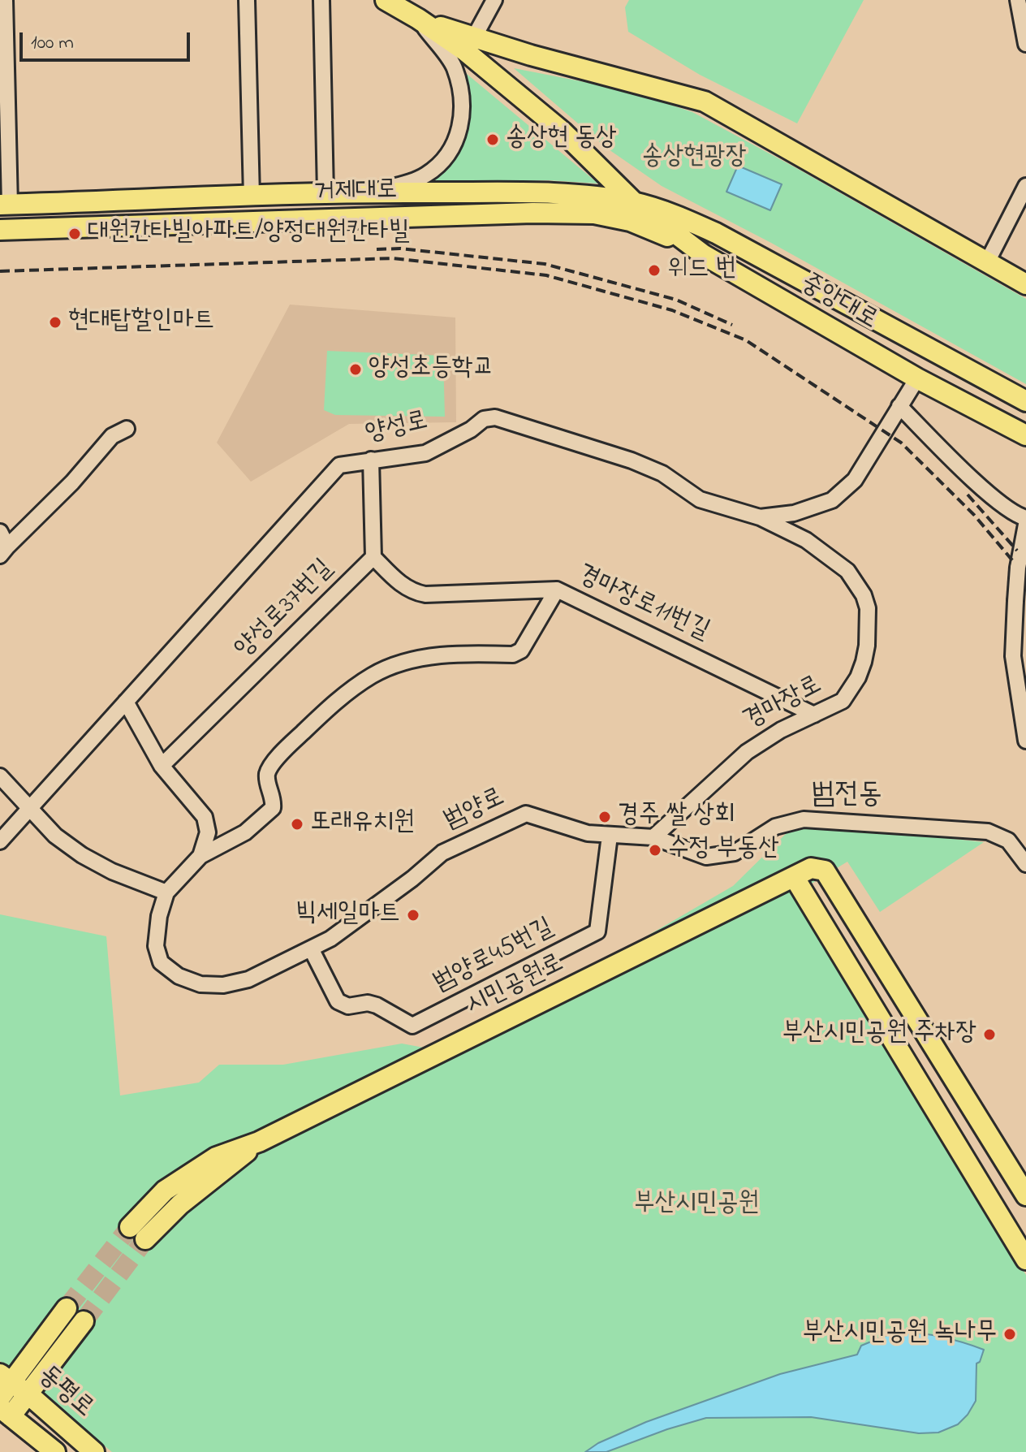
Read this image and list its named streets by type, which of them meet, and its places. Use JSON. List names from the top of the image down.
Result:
{
  "streets": {
    "main road": [
      "거제대로",
      "중앙대로",
      "시민공원로",
      "동평로"
    ],
    "street": [
      "양성로",
      "경마장로11번길",
      "양성로37번길",
      "경마장로",
      "범양로",
      "범양로45번길"
    ]
  },
  "crossings": [
    ["거제대로", "중앙대로"],
    ["중앙대로", "양성로"],
    ["양성로", "양성로37번길"],
    ["양성로", "경마장로"],
    ["경마장로11번길", "양성로37번길"],
    ["경마장로11번길", "경마장로"],
    ["경마장로", "범양로"],
    ["범양로", "범양로45번길"]
  ],
  "districts": ["범전동"],
  "parks": ["송상현광장", "부산시민공원"],
  "places": [
    "송상현 동상",
    "대원칸타빌아파트/양정대원칸타빌",
    "위드 번",
    "현대탑할인마트",
    "양성초등학교",
    "경주 쌀 상회",
    "또래유치원",
    "수정 부동산",
    "빅세일마트",
    "부산시민공원 주차장",
    "부산시민공원 녹나무"
  ],
  "scale_bar": "100 m"
}
